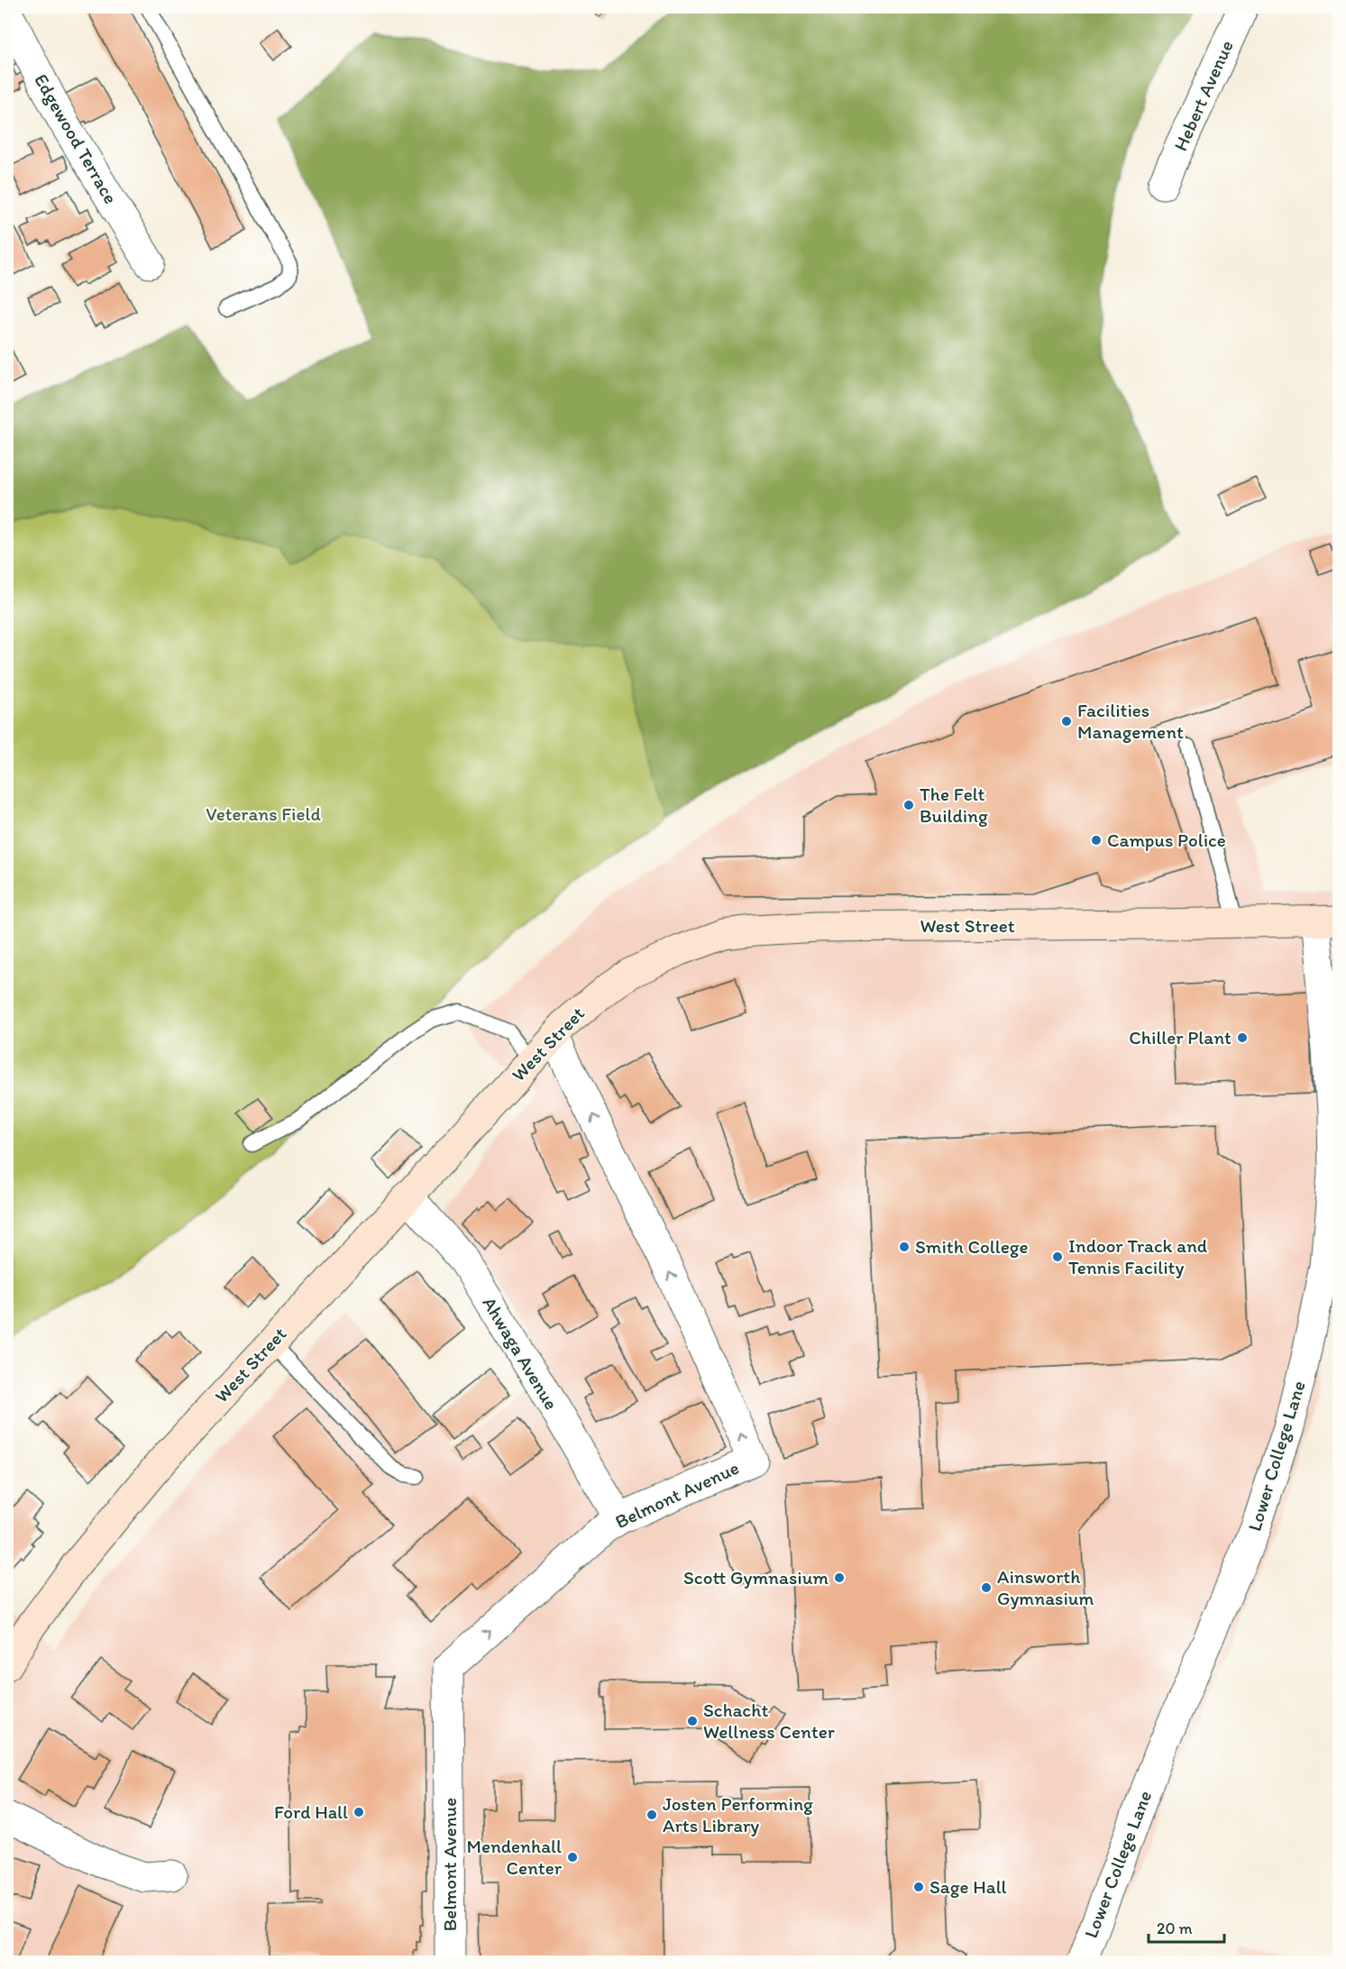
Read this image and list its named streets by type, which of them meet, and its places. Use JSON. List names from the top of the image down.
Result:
{
  "streets": {
    "main road": ["West Street"],
    "street": [
      "Hebert Avenue",
      "Edgewood Terrace",
      "Ahwaga Avenue",
      "Lower College Lane",
      "Belmont Avenue"
    ]
  },
  "crossings": [
    ["West Street", "Ahwaga Avenue"],
    ["West Street", "Lower College Lane"],
    ["West Street", "Belmont Avenue"],
    ["Ahwaga Avenue", "Belmont Avenue"]
  ],
  "one_way": ["Belmont Avenue"],
  "parks": ["Veterans Field"],
  "places": [
    "Facilities Management",
    "The Felt Building",
    "Campus Police",
    "Chiller Plant",
    "Smith College",
    "Indoor Track and Tennis Facility",
    "Scott Gymnasium",
    "Ainsworth Gymnasium",
    "Schacht Wellness Center",
    "Ford Hall",
    "Josten Performing Arts Library",
    "Mendenhall Center",
    "Sage Hall"
  ],
  "scale_bar": "20 m"
}
